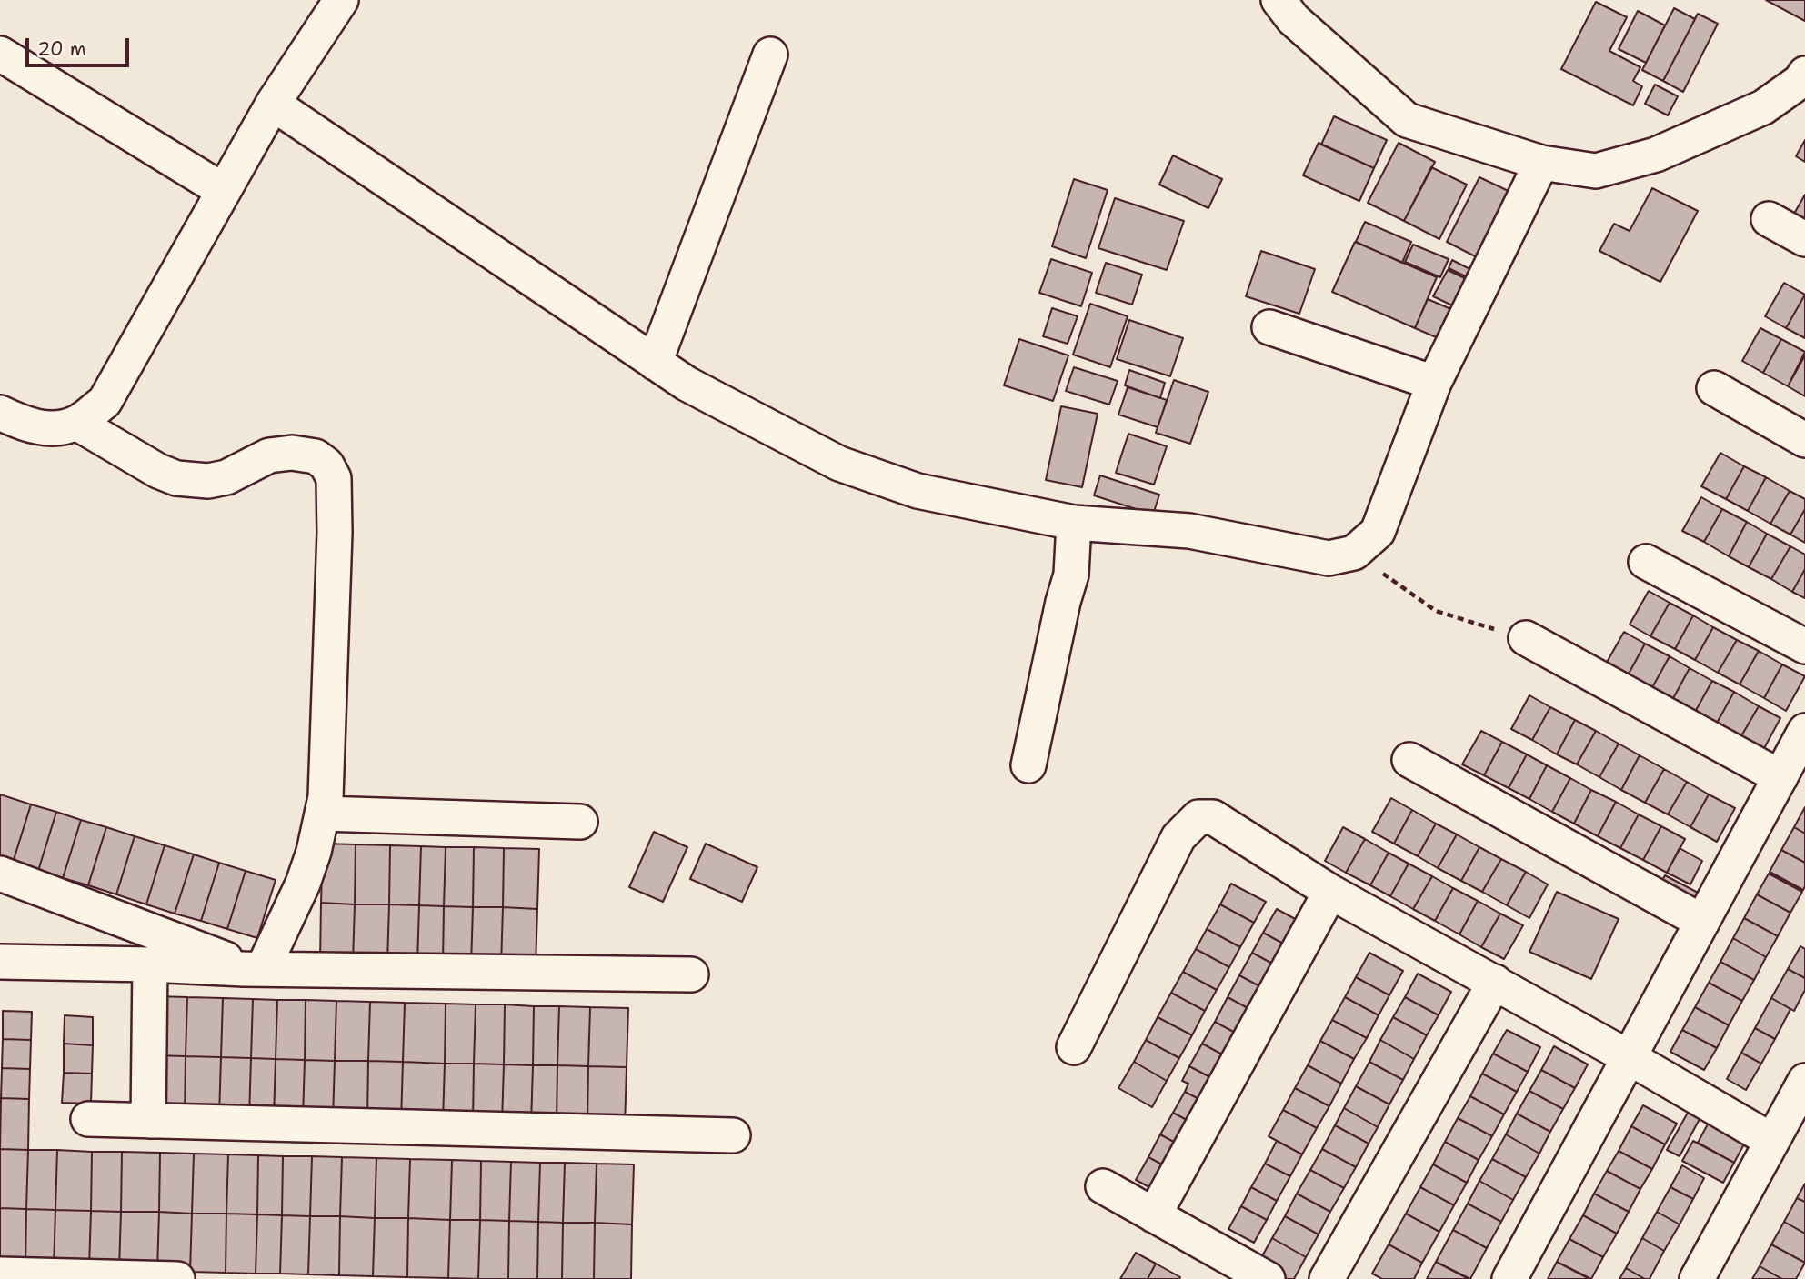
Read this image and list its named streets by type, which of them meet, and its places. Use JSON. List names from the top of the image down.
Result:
{
  "scale_bar": "20 m"
}
